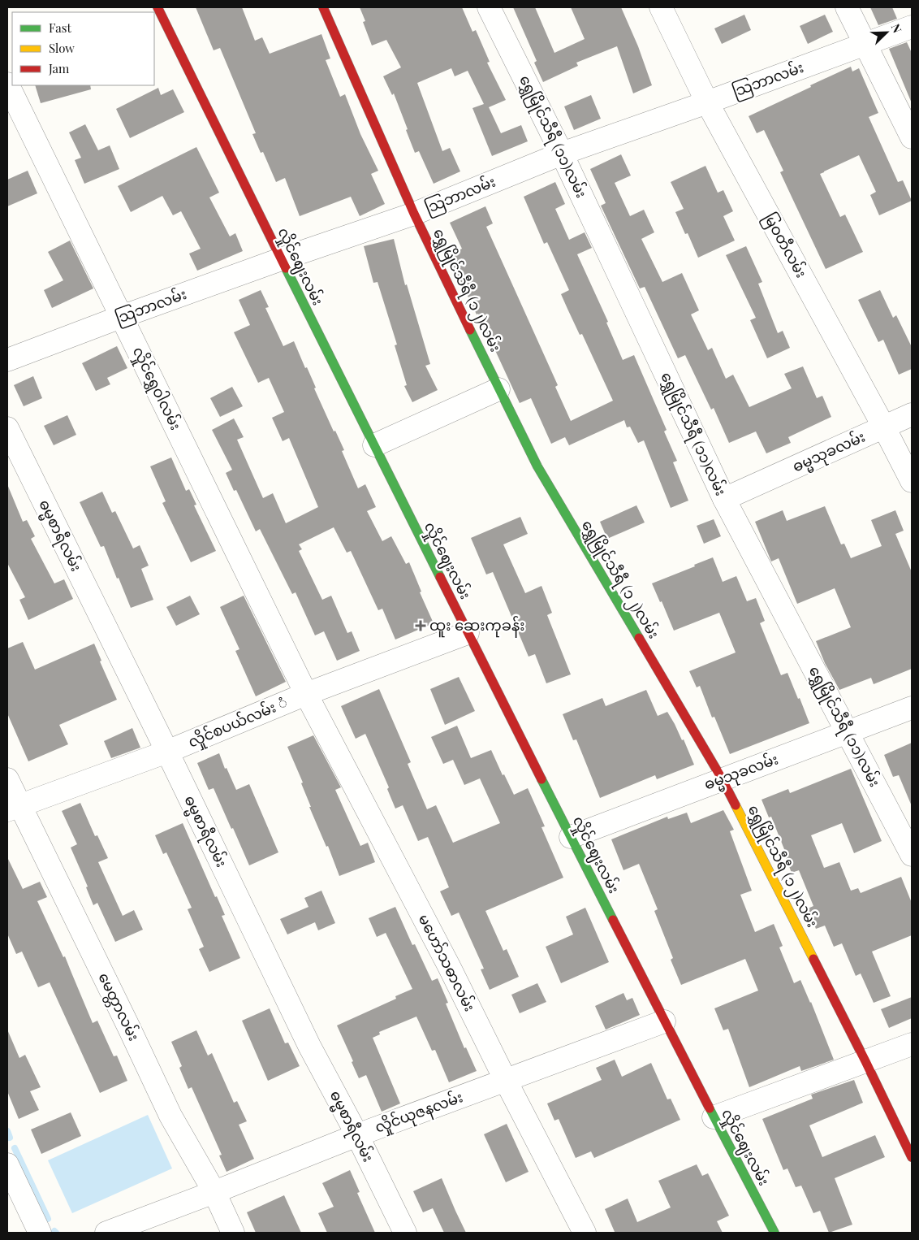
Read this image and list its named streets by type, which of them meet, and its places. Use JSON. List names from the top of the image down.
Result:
{
  "streets": {
    "street": [
      "သြဘာလမ်း",
      "ရွှေမြိုင်သီရီ (၁၁)လမ်း",
      "မြဝတီလမ်း",
      "လှိုင်ဈေးလမ်း",
      "ရွှေမြိုင်သီရီ (၁၂)လမ်း",
      "လှိုင်ရွှေဝါလမ်း",
      "ဓမ္မသုခလမ်း",
      "ဓမ္မစာရီလမ်း",
      "လှိုင်စပယ်လမ်း ံ",
      "မဟော်သဓာလမ်း",
      "မေတ္တာလမ်း",
      "လှိုင်ယုဇနလမ်း"
    ]
  },
  "crossings": [
    ["သြဘာလမ်း", "ရွှေမြိုင်သီရီ (၁၁)လမ်း"],
    ["သြဘာလမ်း", "မြဝတီလမ်း"],
    ["သြဘာလမ်း", "လှိုင်ဈေးလမ်း"],
    ["သြဘာလမ်း", "ရွှေမြိုင်သီရီ (၁၂)လမ်း"],
    ["သြဘာလမ်း", "လှိုင်ရွှေဝါလမ်း"],
    ["ရွှေမြိုင်သီရီ (၁၁)လမ်း", "ဓမ္မသုခလမ်း"],
    ["မြဝတီလမ်း", "ဓမ္မသုခလမ်း"],
    ["လှိုင်ဈေးလမ်း", "ဓမ္မသုခလမ်း"],
    ["လှိုင်ဈေးလမ်း", "လှိုင်စပယ်လမ်း ံ"],
    ["လှိုင်ဈေးလမ်း", "လှိုင်ယုဇနလမ်း"],
    ["ရွှေမြိုင်သီရီ (၁၂)လမ်း", "ဓမ္မသုခလမ်း"],
    ["လှိုင်ရွှေဝါလမ်း", "လှိုင်စပယ်လမ်း ံ"],
    ["လှိုင်ရွှေဝါလမ်း", "မဟော်သဓာလမ်း"],
    ["ဓမ္မစာရီလမ်း", "လှိုင်စပယ်လမ်း ံ"],
    ["ဓမ္မစာရီလမ်း", "လှိုင်ယုဇနလမ်း"],
    ["လှိုင်စပယ်လမ်း ံ", "မဟော်သဓာလမ်း"],
    ["လှိုင်စပယ်လမ်း ံ", "မေတ္တာလမ်း"],
    ["မဟော်သဓာလမ်း", "လှိုင်ယုဇနလမ်း"],
    ["မေတ္တာလမ်း", "လှိုင်ယုဇနလမ်း"]
  ],
  "places": {
    "health": ["ထူး ဆေးကုခန်း"]
  },
  "legend": ["Fast", "Slow", "Jam"],
  "north": "top right"
}
